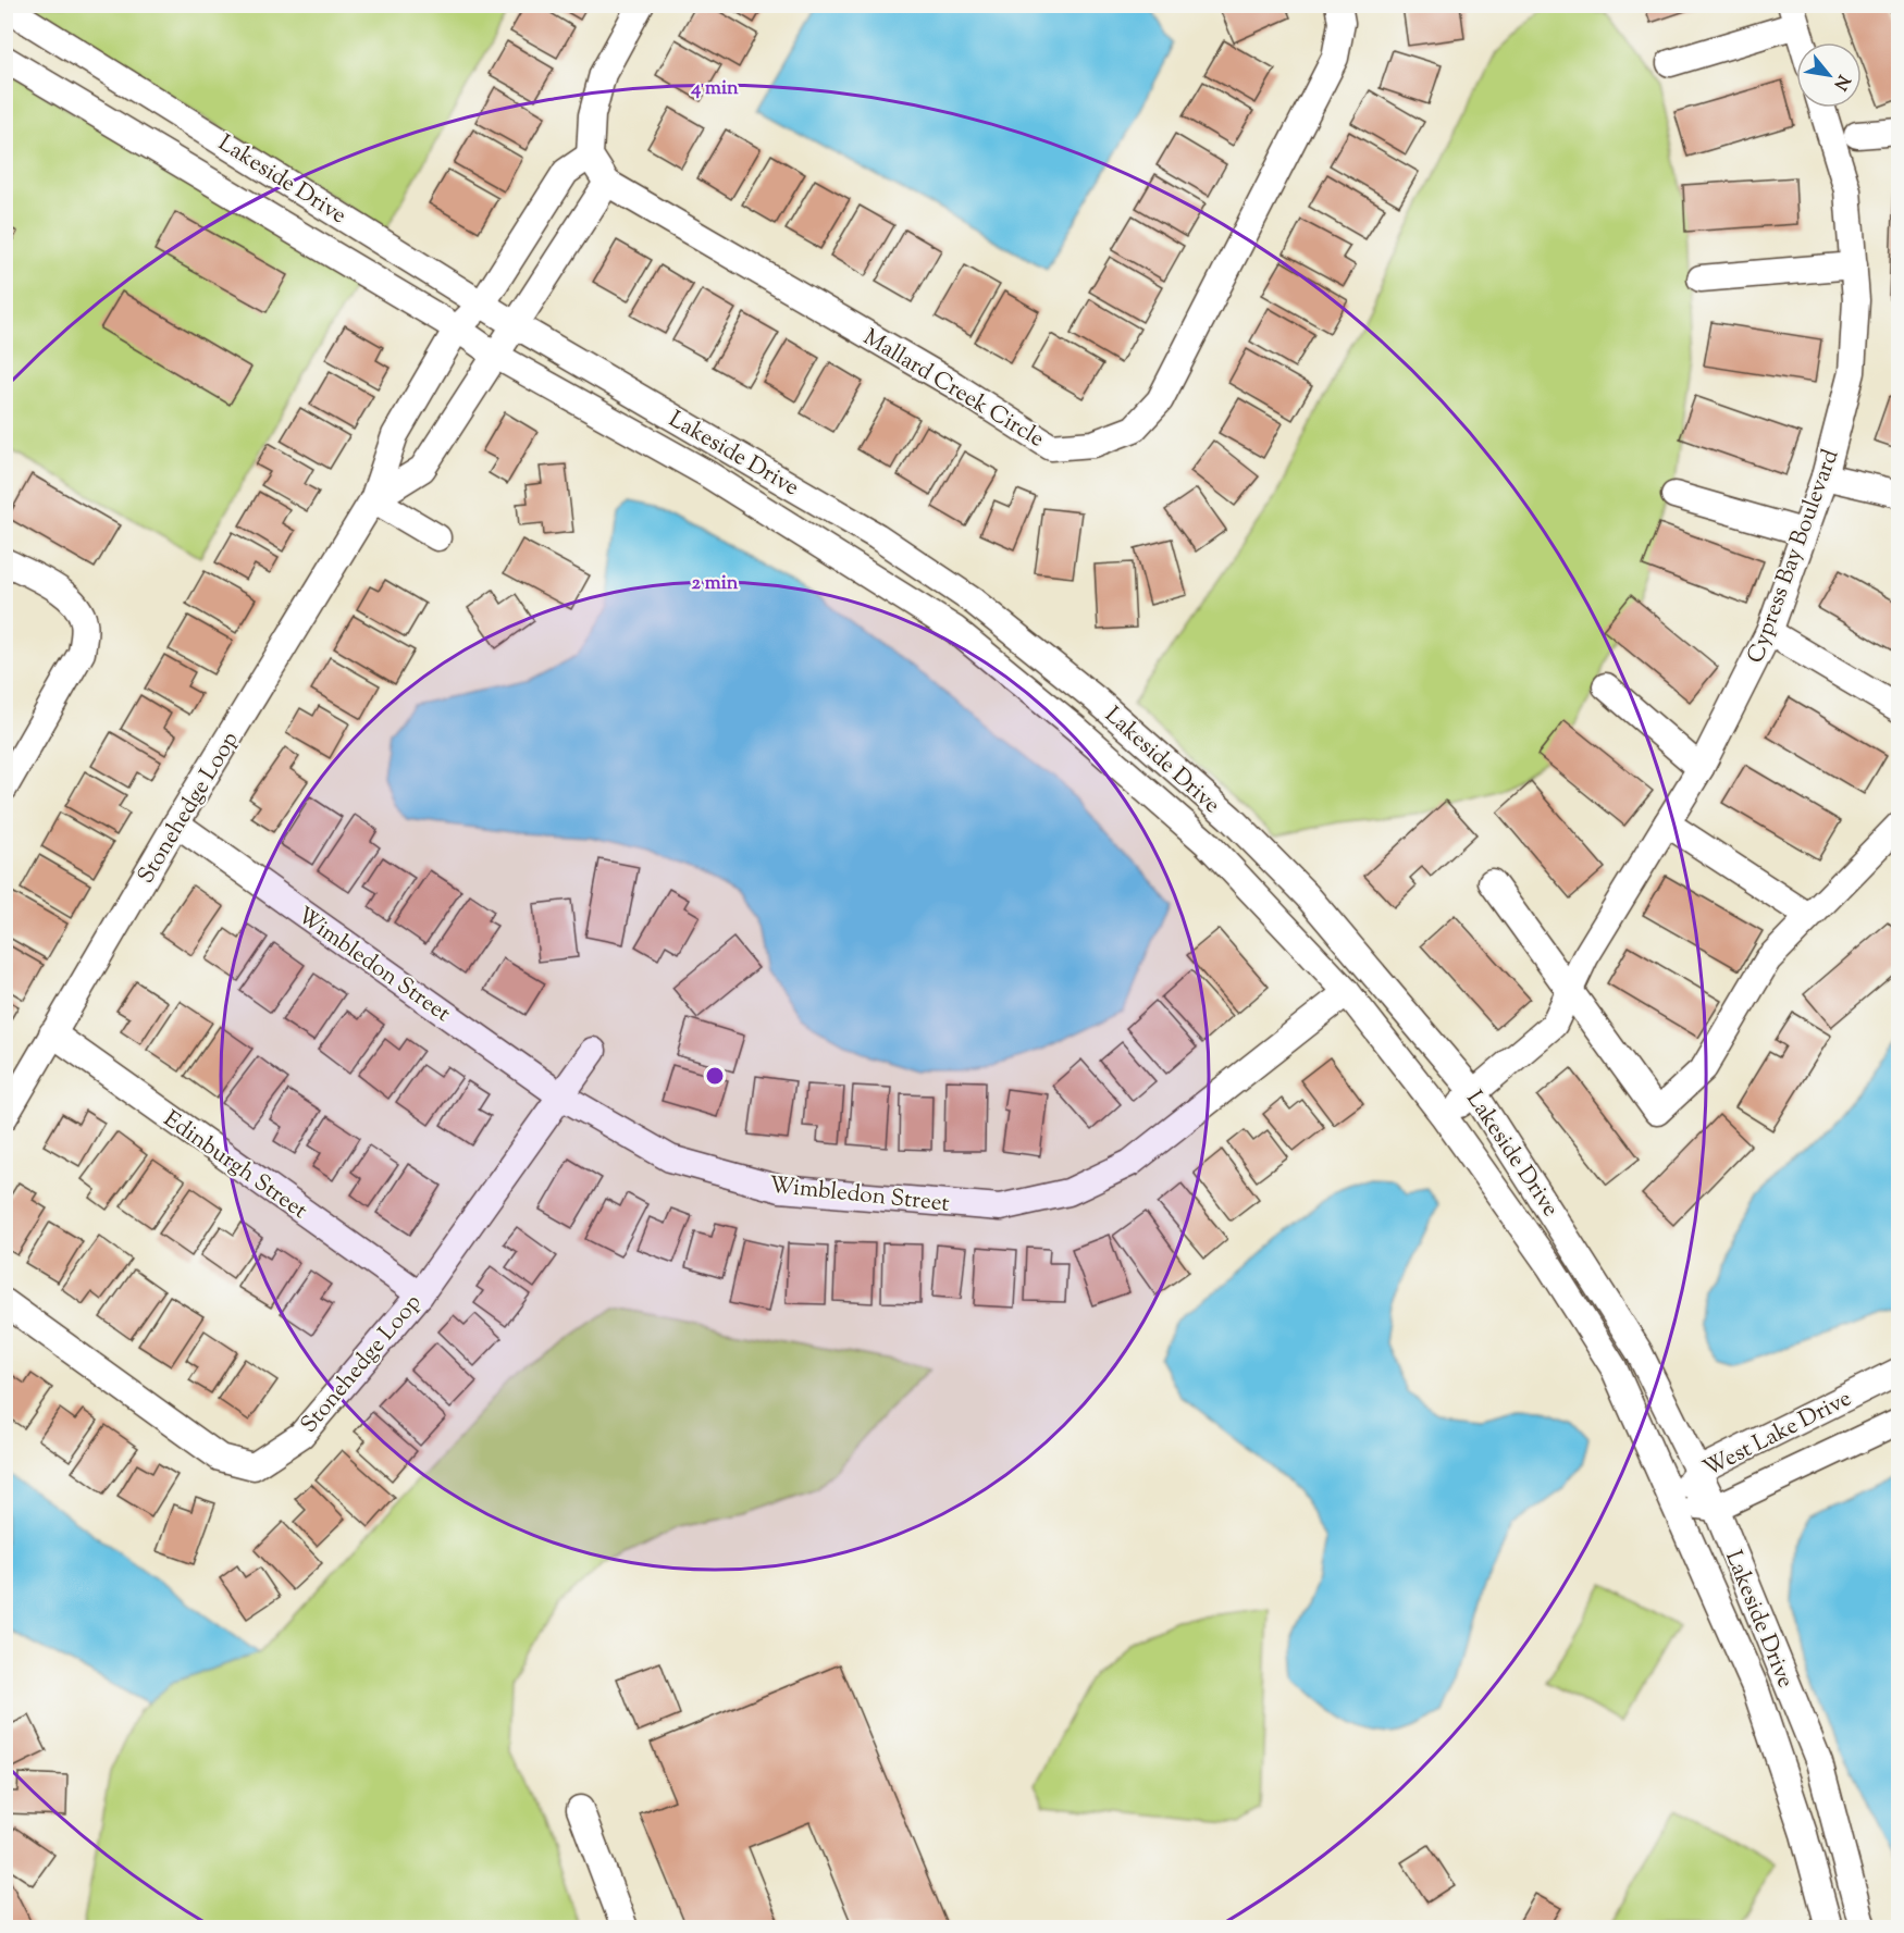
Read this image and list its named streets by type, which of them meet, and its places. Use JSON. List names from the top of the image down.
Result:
{
  "streets": {
    "street": [
      "Lakeside Drive",
      "Mallard Creek Circle",
      "Cypress Bay Boulevard",
      "Stonehedge Loop",
      "Wimbledon Street",
      "Edinburgh Street",
      "West Lake Drive"
    ]
  },
  "crossings": [
    ["Lakeside Drive", "Cypress Bay Boulevard"],
    ["Lakeside Drive", "Stonehedge Loop"],
    ["Lakeside Drive", "Wimbledon Street"],
    ["Lakeside Drive", "West Lake Drive"],
    ["Stonehedge Loop", "Wimbledon Street"],
    ["Stonehedge Loop", "Edinburgh Street"]
  ],
  "north": "bottom right",
  "rings": ["4 min", "2 min"]
}
